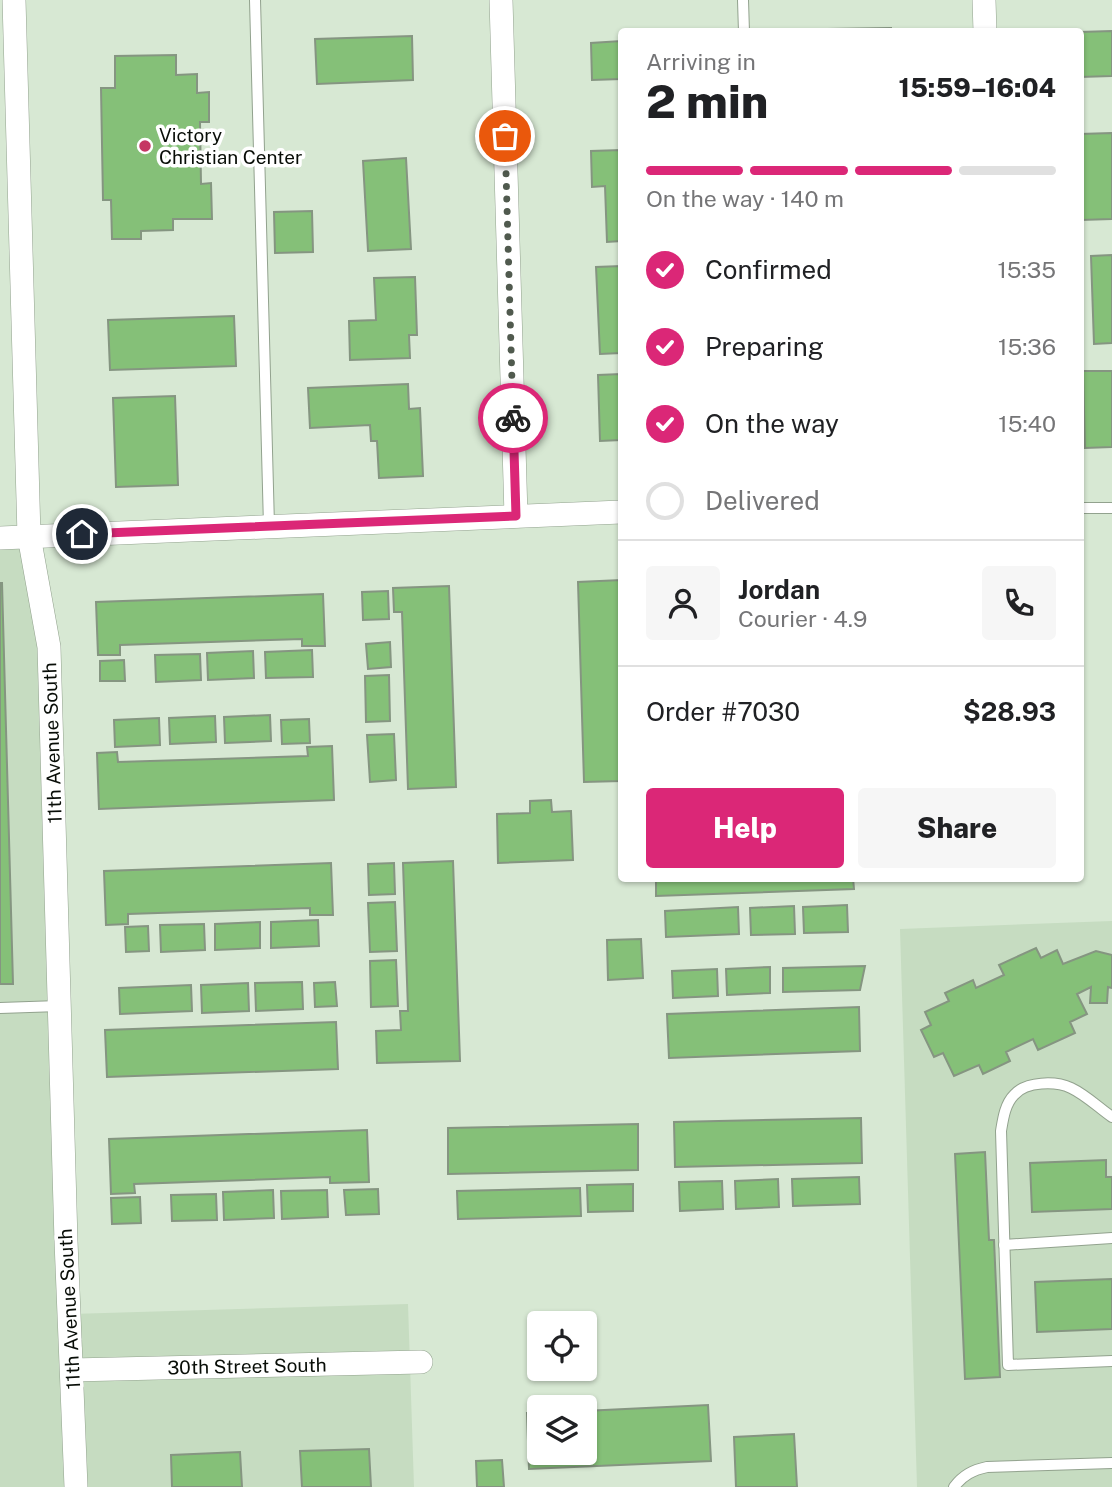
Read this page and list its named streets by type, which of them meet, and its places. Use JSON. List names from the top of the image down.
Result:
{
  "streets": {
    "street": ["11th Avenue South", "30th Street South"]
  },
  "crossings": [
    ["11th Avenue South", "30th Street South"]
  ],
  "places": ["Victory Christian Center"],
  "page": {
    "heading": ["2 min", "Arriving in", "15:59–16:04"],
    "panel": [
      "Jordan",
      "Courier · 4.9",
      "Order #7030",
      "$28.93"
    ],
    "bar": "On the way · 140 m",
    "list": [
      ["Confirmed", "15:35"],
      ["Preparing", "15:36"],
      ["On the way", "15:40"],
      "Delivered"
    ],
    "buttons": ["Help", "Share"]
  }
}
